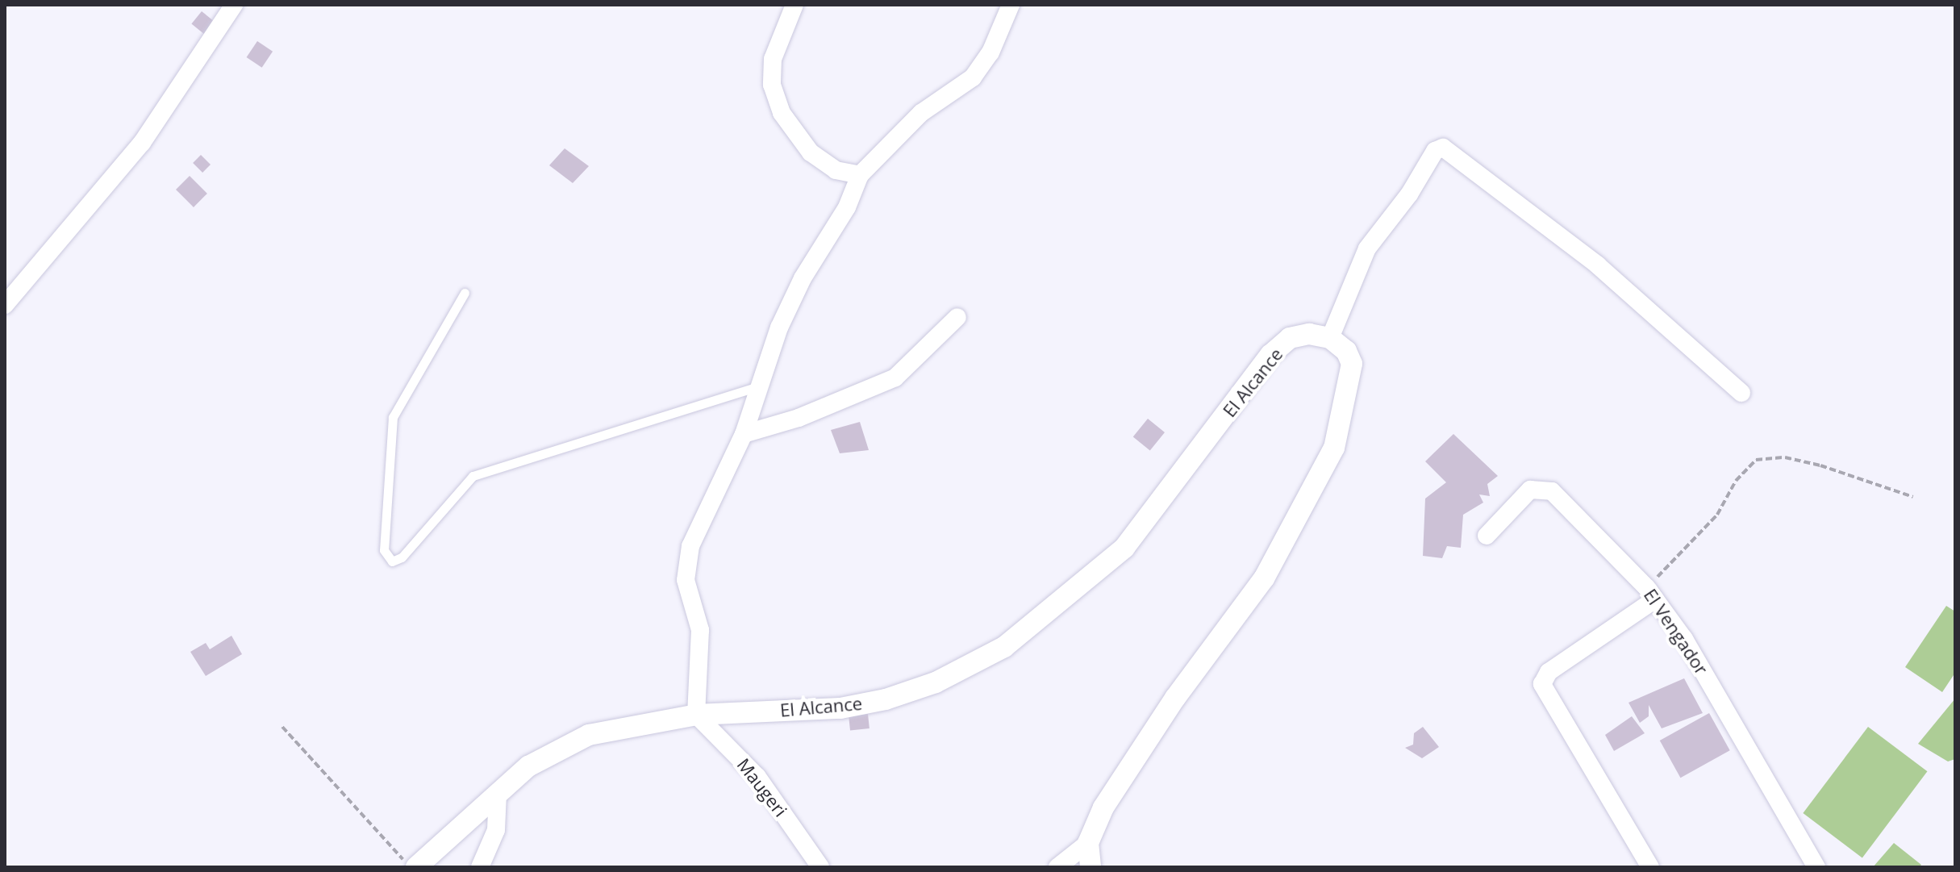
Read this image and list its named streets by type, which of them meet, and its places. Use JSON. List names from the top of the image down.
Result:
{
  "streets": {
    "street": ["El Alcance", "El Vengador", "Maugeri"]
  },
  "crossings": [
    ["El Alcance", "Maugeri"]
  ]
}
